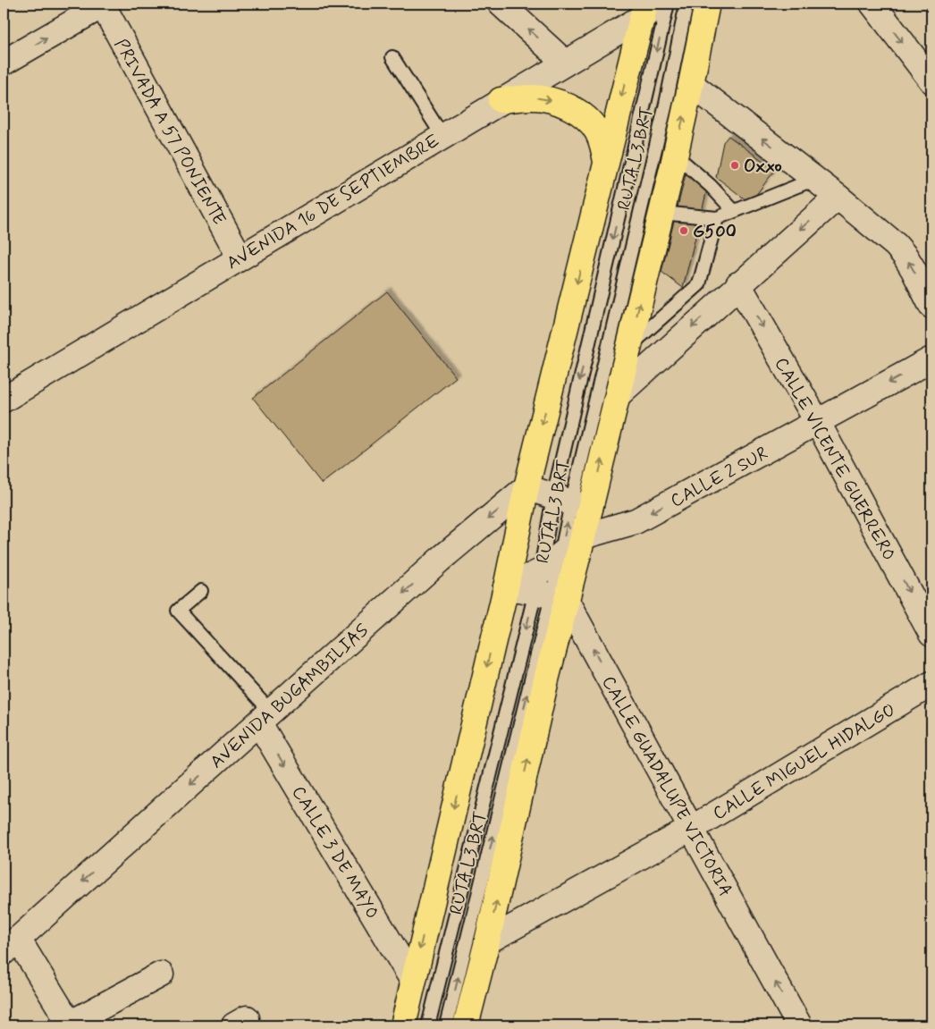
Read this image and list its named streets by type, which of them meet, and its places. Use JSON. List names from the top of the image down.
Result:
{
  "streets": {
    "street": [
      "PRIVADA A 57 PONIENTE",
      "AVENIDA 16 DE SEPTIEMBRE",
      "CALLE VICENTE GUERRERO",
      "CALLE 2 SUR",
      "AVENIDA BUGAMBILIAS",
      "CALLE MIGUEL HIDALGO",
      "CALLE GUADALUPE VICTORIA",
      "CALLE 3 DE MAYO"
    ],
    "lane": ["RUTA L3 BRT"]
  },
  "crossings": [
    ["PRIVADA A 57 PONIENTE", "AVENIDA 16 DE SEPTIEMBRE"],
    ["RUTA L3 BRT", "CALLE 2 SUR"],
    ["RUTA L3 BRT", "CALLE GUADALUPE VICTORIA"],
    ["CALLE VICENTE GUERRERO", "CALLE 2 SUR"],
    ["CALLE 2 SUR", "CALLE GUADALUPE VICTORIA"],
    ["AVENIDA BUGAMBILIAS", "CALLE 3 DE MAYO"],
    ["CALLE MIGUEL HIDALGO", "CALLE GUADALUPE VICTORIA"]
  ],
  "one_way": [
    "CALLE VICENTE GUERRERO",
    "AVENIDA BUGAMBILIAS",
    "CALLE GUADALUPE VICTORIA",
    "CALLE 3 DE MAYO"
  ],
  "places": ["Oxxo", "G500"]
}
